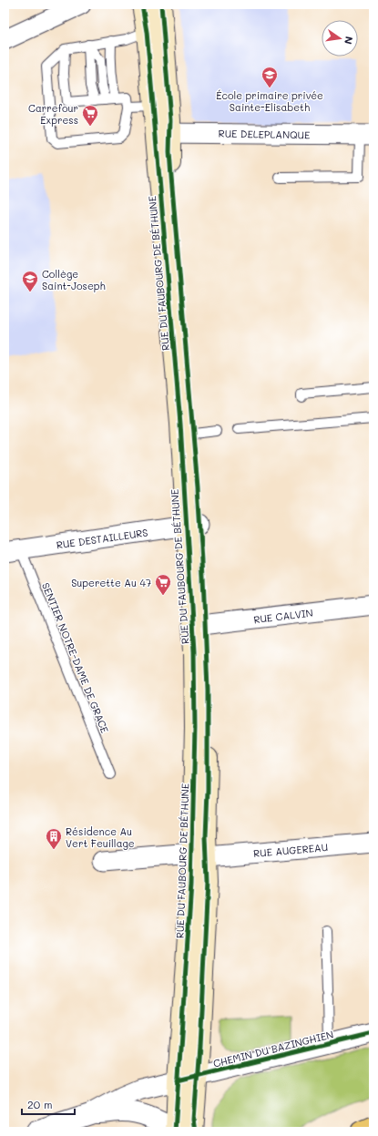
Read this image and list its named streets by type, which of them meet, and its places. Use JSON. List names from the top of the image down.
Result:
{
  "streets": {
    "main road": ["RUE DU FAUBOURG DE BÉTHUNE"],
    "street": [
      "RUE DELEPLANQUE",
      "RUE DESTAILLEURS",
      "RUE CALVIN",
      "RUE AUGEREAU",
      "CHEMIN DU BAZINGHIEN"
    ],
    "lane": ["SENTIER NOTRE-DAME DE GRACE"]
  },
  "crossings": [
    ["RUE DELEPLANQUE", "RUE DU FAUBOURG DE BÉTHUNE"],
    ["RUE DU FAUBOURG DE BÉTHUNE", "RUE DESTAILLEURS"],
    ["RUE DU FAUBOURG DE BÉTHUNE", "RUE CALVIN"],
    ["RUE DU FAUBOURG DE BÉTHUNE", "RUE AUGEREAU"],
    ["RUE DU FAUBOURG DE BÉTHUNE", "CHEMIN DU BAZINGHIEN"],
    ["RUE DESTAILLEURS", "SENTIER NOTRE-DAME DE GRACE"]
  ],
  "places": {
    "school or university": ["École primaire privée Sainte-Elisabeth", "Collège Saint-Joseph"],
    "supermarket": ["Carrefour Express", "Superette Au 47"],
    "building": ["Résidence Au Vert Feuillage"]
  },
  "scale_bar": "20 m",
  "north": "right"
}
